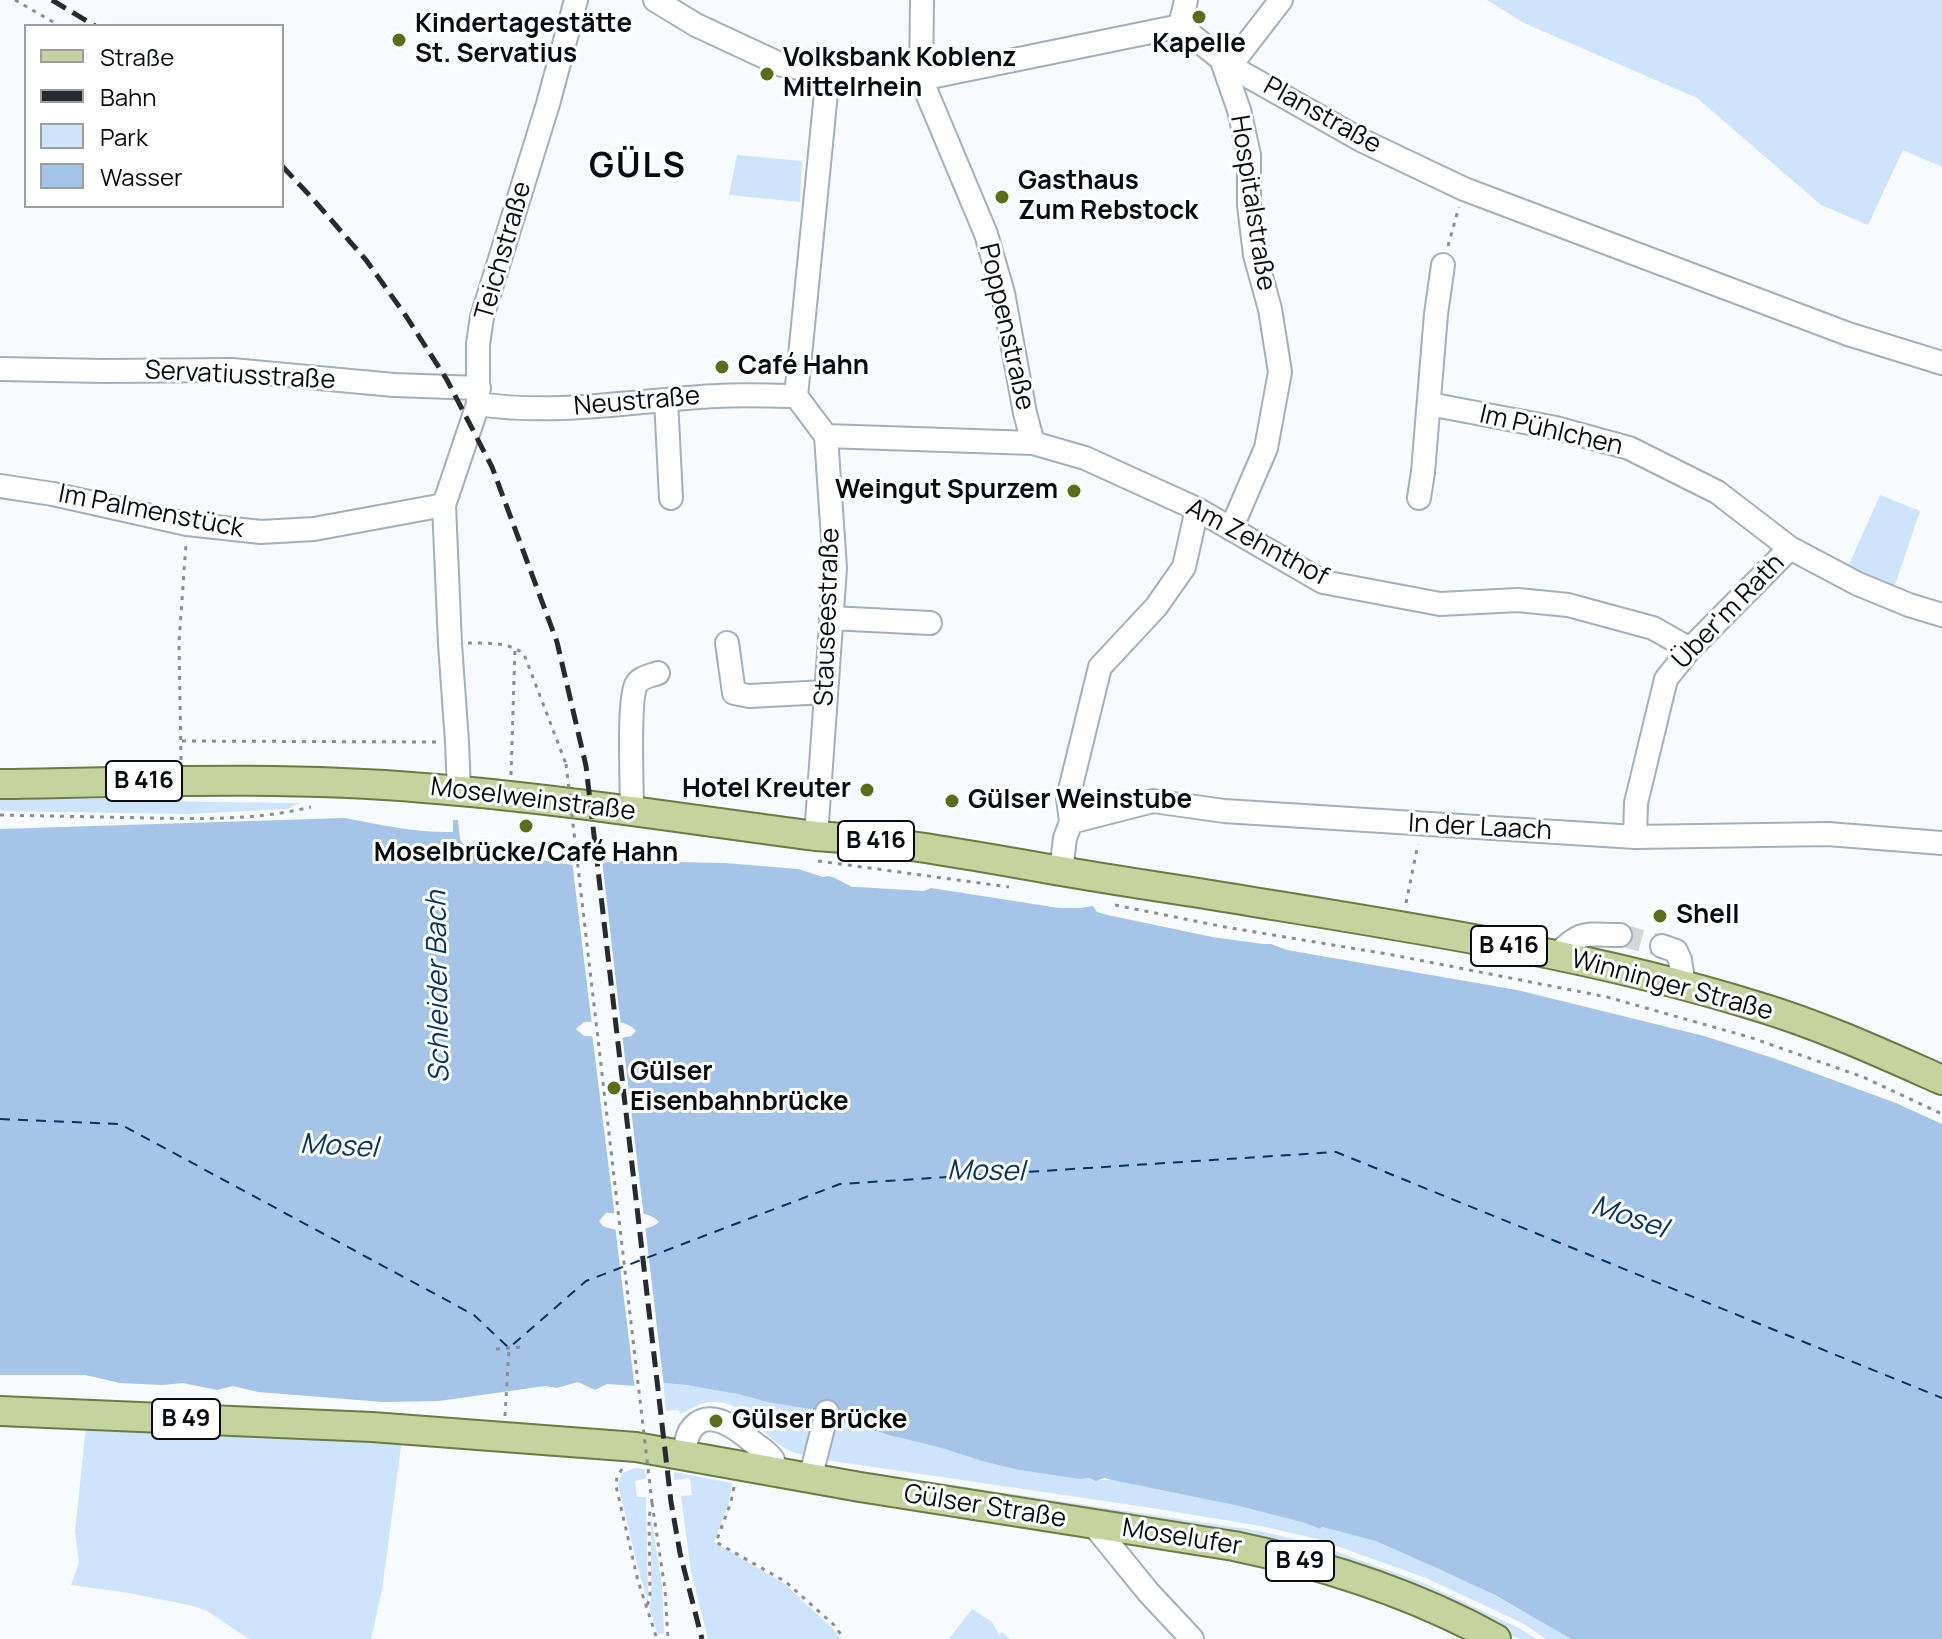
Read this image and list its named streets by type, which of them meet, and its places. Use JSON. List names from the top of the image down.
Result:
{
  "streets": {
    "main road": [
      "B 416",
      "Moselweinstraße",
      "Winninger Straße",
      "B 49",
      "Gülser Straße",
      "Moselufer"
    ],
    "street": [
      "Planstraße",
      "Hospitalstraße",
      "Teichstraße",
      "Poppenstraße",
      "Servatiusstraße",
      "Neustraße",
      "Im Pühlchen",
      "Im Palmenstück",
      "Am Zehnthof",
      "Über'm Rath",
      "Stauseestraße",
      "In der Laach"
    ]
  },
  "crossings": [
    ["Planstraße", "Hospitalstraße"],
    ["Hospitalstraße", "Am Zehnthof"],
    ["Teichstraße", "Servatiusstraße"],
    ["Teichstraße", "Neustraße"],
    ["Teichstraße", "Im Palmenstück"],
    ["Teichstraße", "Moselweinstraße"],
    ["Poppenstraße", "Am Zehnthof"],
    ["Servatiusstraße", "Neustraße"],
    ["Im Pühlchen", "Über'm Rath"],
    ["Am Zehnthof", "Über'm Rath"],
    ["Am Zehnthof", "Stauseestraße"],
    ["Über'm Rath", "In der Laach"],
    ["Stauseestraße", "Moselweinstraße"],
    ["Moselweinstraße", "Winninger Straße"],
    ["Gülser Straße", "Moselufer"]
  ],
  "districts": ["GÜLS"],
  "water": ["Schleider Bach", "Mosel"],
  "places": [
    "Kapelle",
    "Kindertagestätte St. Servatius",
    "Volksbank Koblenz Mittelrhein",
    "Gasthaus Zum Rebstock",
    "Café Hahn",
    "Weingut Spurzem",
    "Hotel Kreuter",
    "Gülser Weinstube",
    "Moselbrücke/Café Hahn",
    "Shell",
    "Gülser Eisenbahnbrücke",
    "Gülser Brücke"
  ],
  "legend": [
    "Straße",
    "Bahn",
    "Park",
    "Wasser"
  ]
}
